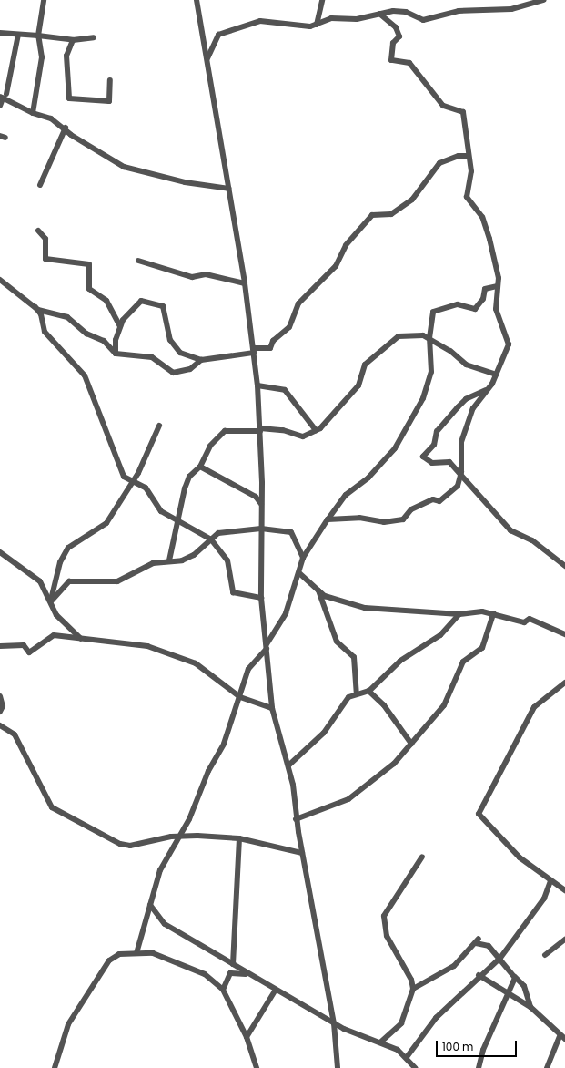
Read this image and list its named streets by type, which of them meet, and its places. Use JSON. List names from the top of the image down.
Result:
{
  "scale_bar": "100 m"
}
